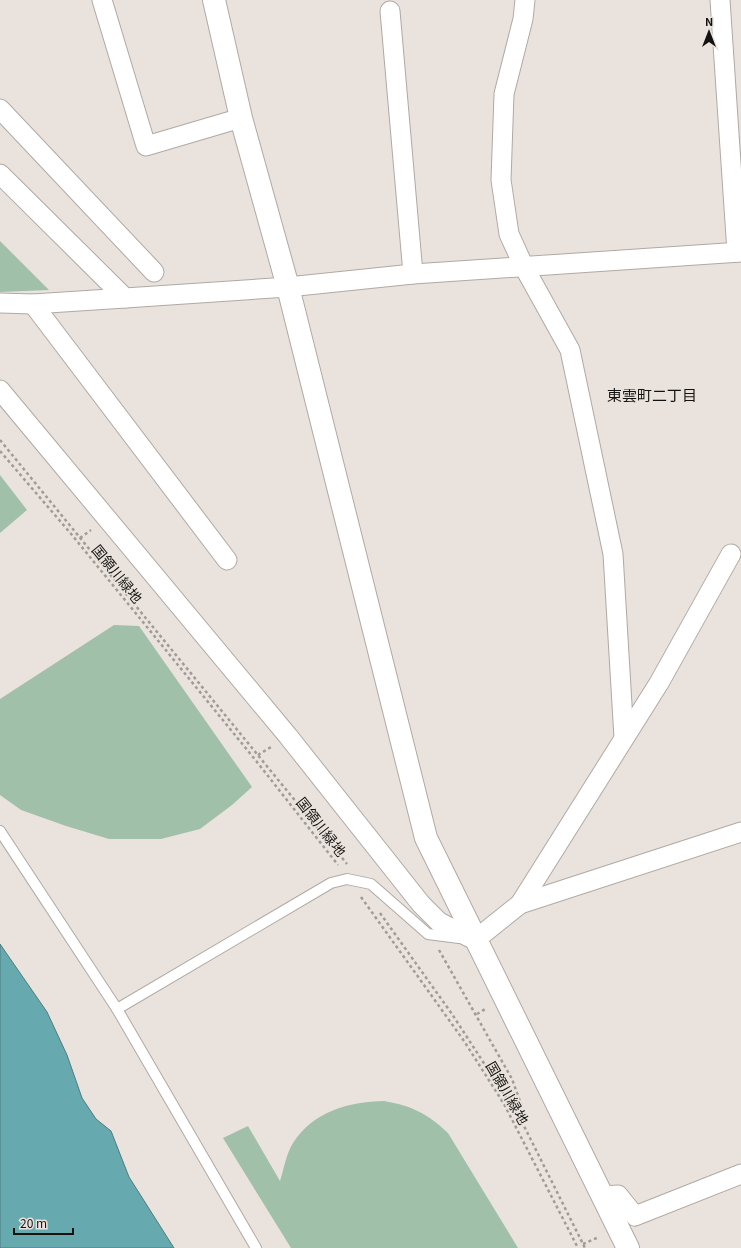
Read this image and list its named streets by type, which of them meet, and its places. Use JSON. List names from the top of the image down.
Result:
{
  "streets": {
    "path": ["国領川緑地"]
  },
  "districts": ["東雲町二丁目"],
  "scale_bar": "20 m",
  "north": "top"
}
